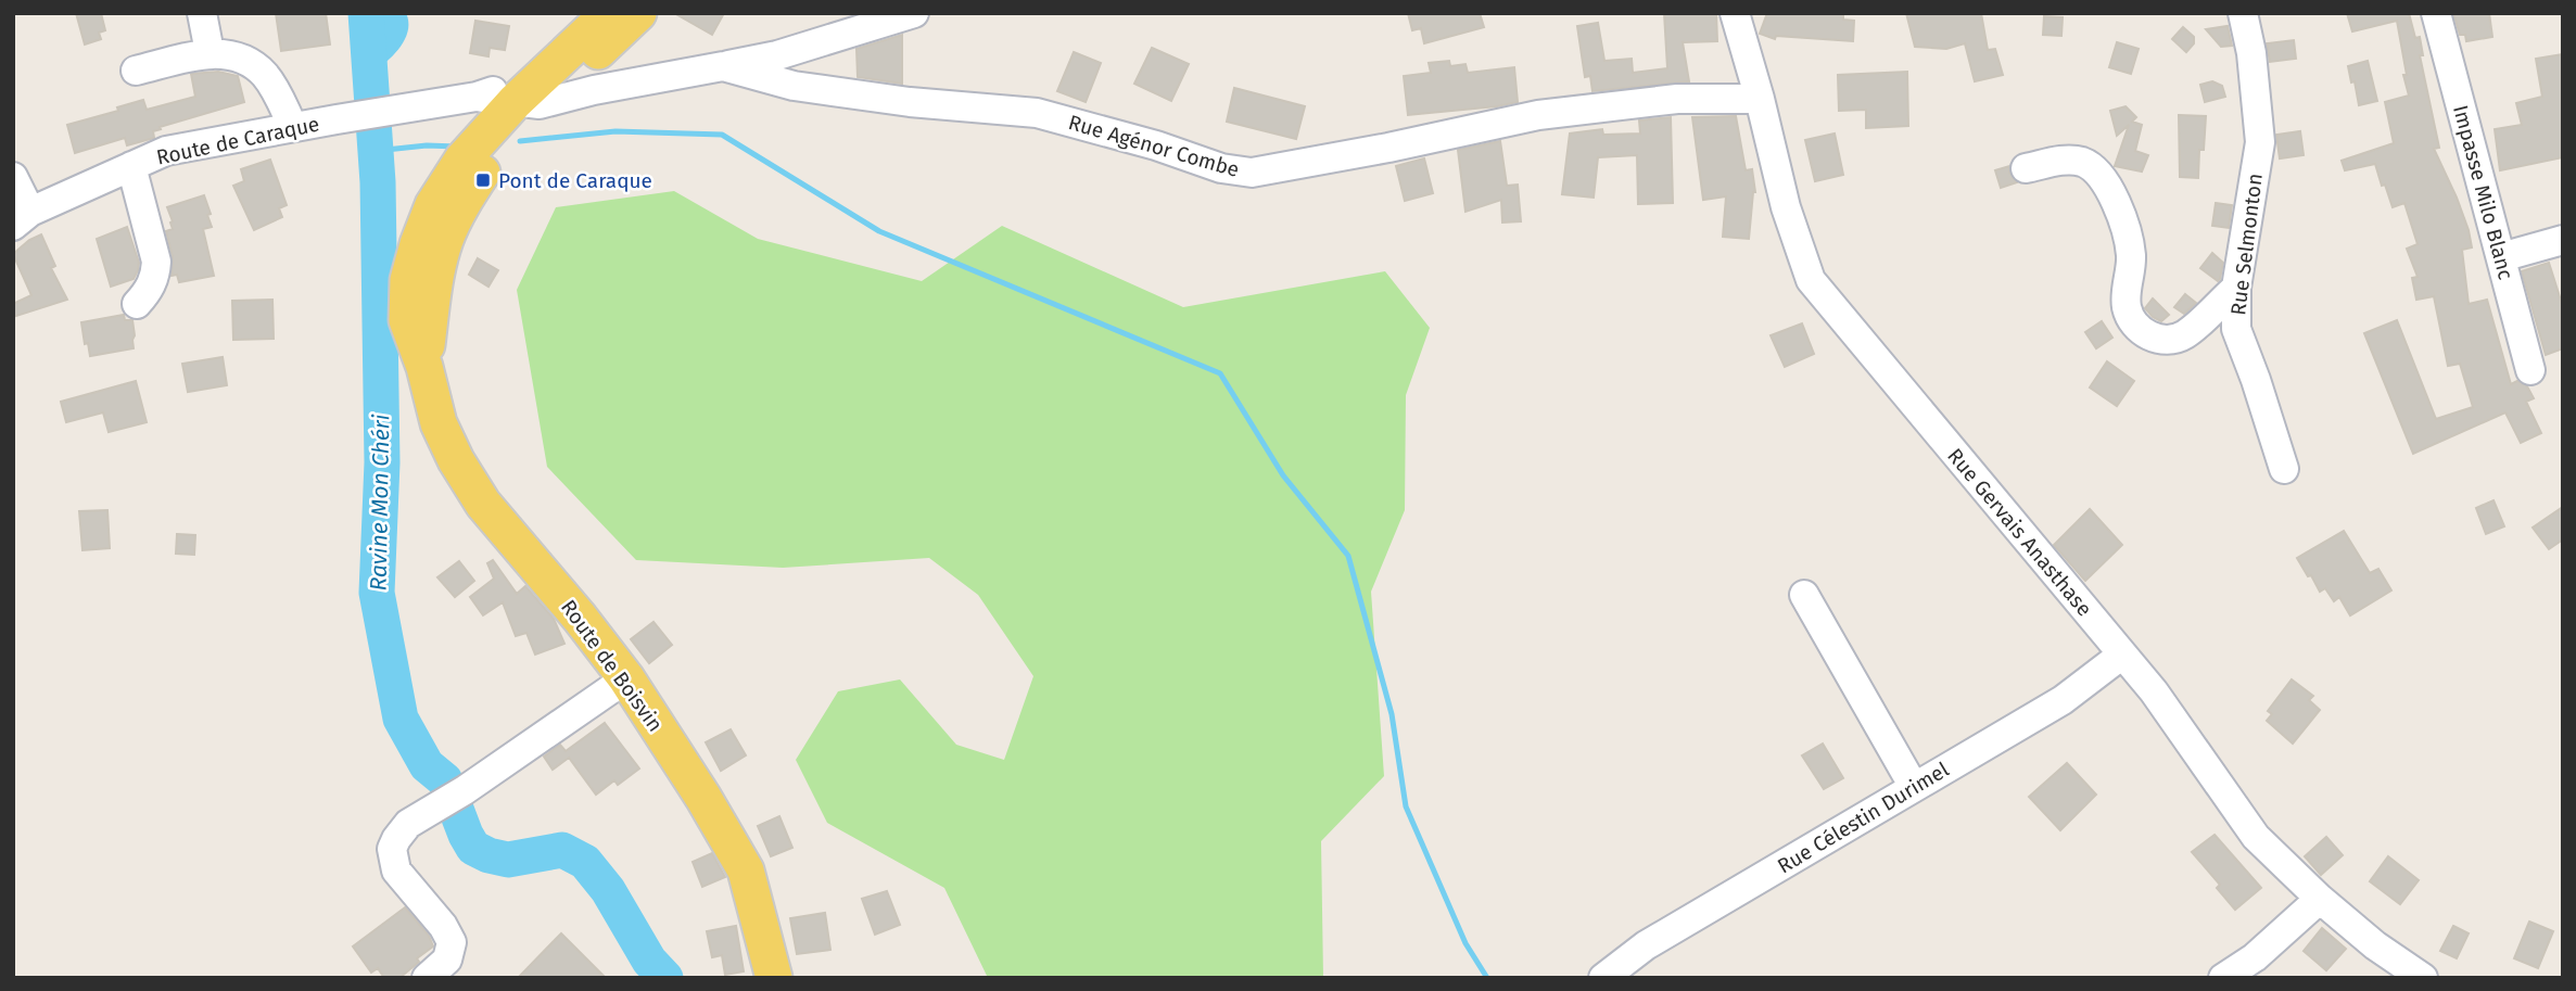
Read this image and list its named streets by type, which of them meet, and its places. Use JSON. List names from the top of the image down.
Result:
{
  "streets": {
    "main road": ["Route de Boisvin"],
    "street": [
      "Route de Caraque",
      "Rue Agénor Combe",
      "Impasse Milo Blanc",
      "Rue Selmonton",
      "Rue Gervais Anasthase",
      "Rue Célestin Durimel"
    ]
  },
  "crossings": [
    ["Route de Caraque", "Rue Agénor Combe"],
    ["Route de Caraque", "Route de Boisvin"],
    ["Rue Agénor Combe", "Rue Gervais Anasthase"],
    ["Rue Agénor Combe", "Route de Boisvin"],
    ["Rue Gervais Anasthase", "Rue Célestin Durimel"]
  ],
  "water": ["Ravine Mon Chéri"],
  "places": {
    "transit": ["Pont de Caraque"]
  }
}
